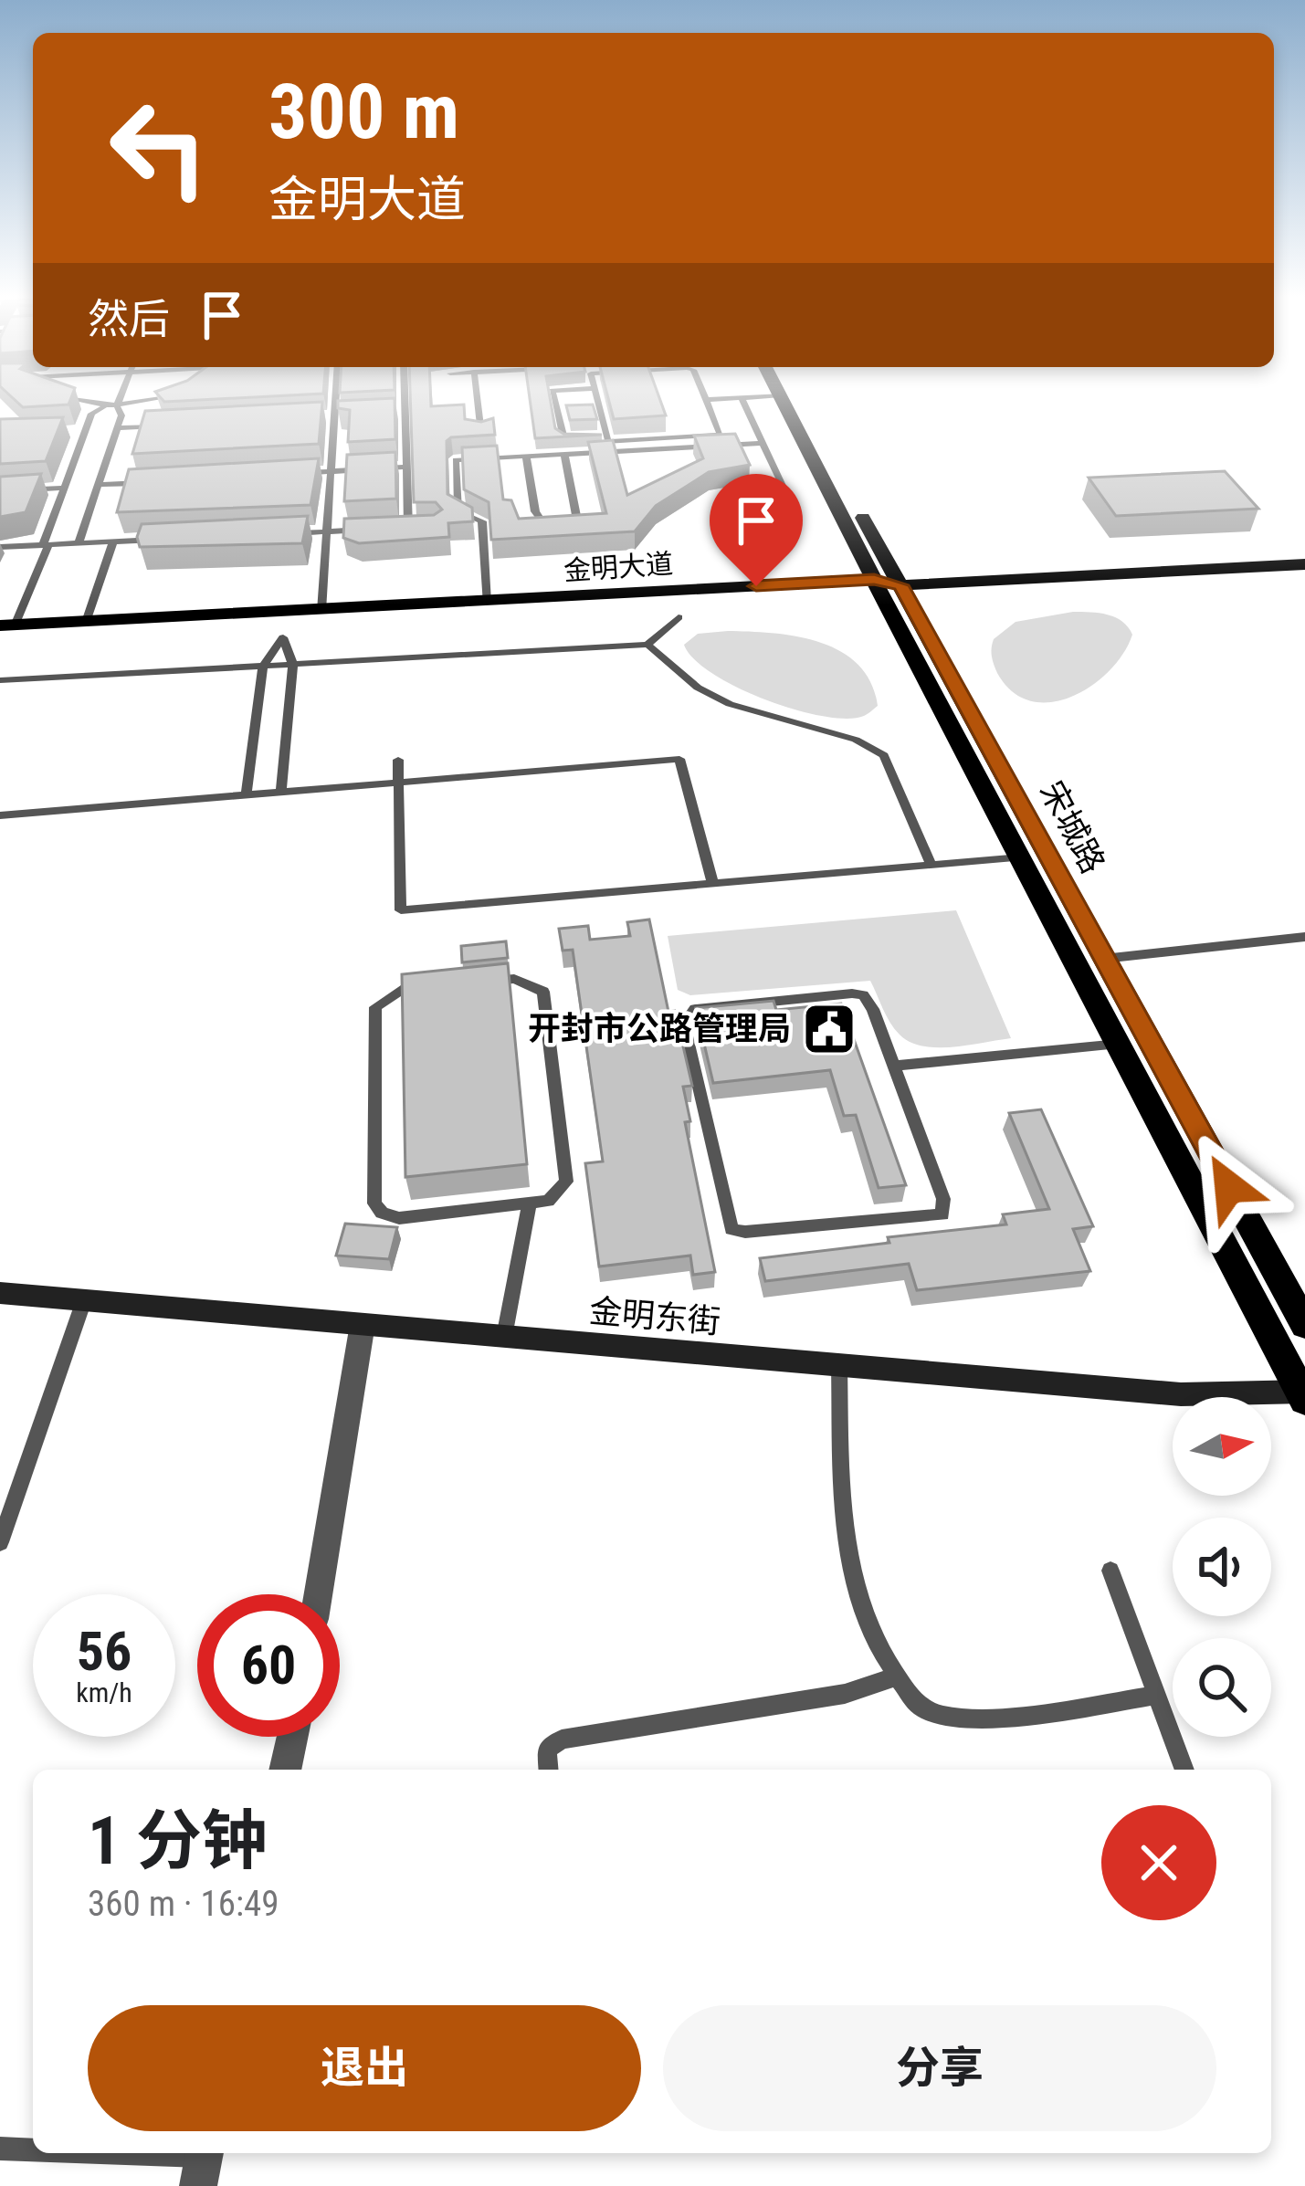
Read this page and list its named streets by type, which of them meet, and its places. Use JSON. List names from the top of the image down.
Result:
{
  "streets": {
    "main road": ["金明大道", "宋城路"],
    "street": ["金明东街"]
  },
  "crossings": [
    ["金明大道", "宋城路"],
    ["宋城路", "金明东街"]
  ],
  "places": {
    "public building": ["开封市公路管理局"]
  },
  "north": "right",
  "page": {
    "turn": ["300 m", "金明大道"],
    "then": "然后",
    "speed": "56 km/h",
    "limit": "60",
    "heading": ["1 分钟", "360 m · 16:49"],
    "buttons": ["退出", "分享"]
  }
}
